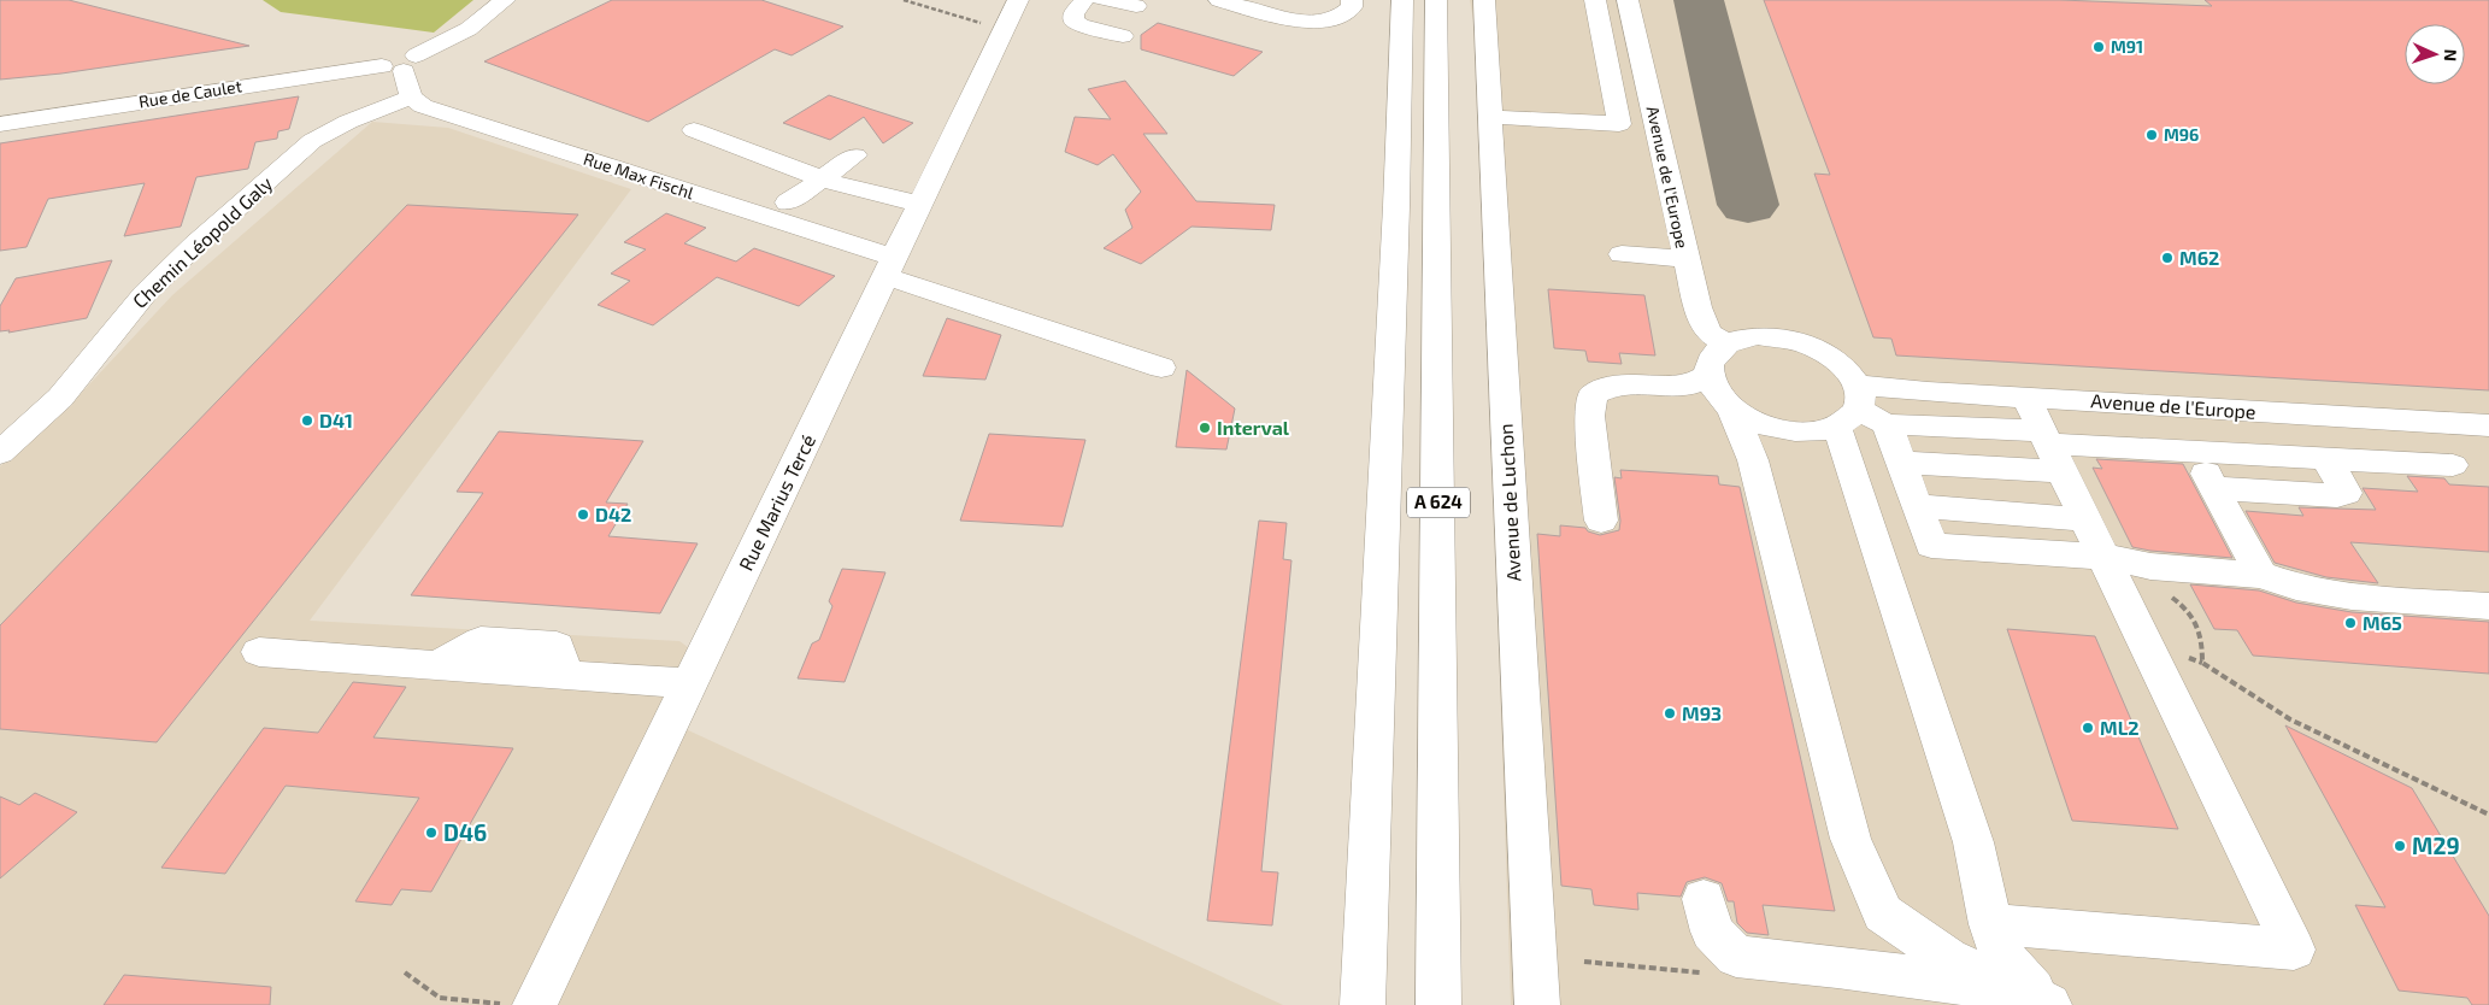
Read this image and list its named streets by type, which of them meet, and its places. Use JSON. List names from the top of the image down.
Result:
{
  "streets": {
    "main road": [
      "Rue de Caulet",
      "Rue Max Fischl",
      "Avenue de l'Europe",
      "Chemin Léopold Galy",
      "Rue Marius Tercé",
      "A 624",
      "Avenue de Luchon"
    ]
  },
  "crossings": [
    ["Rue Max Fischl", "Chemin Léopold Galy"],
    ["Rue Max Fischl", "Rue Marius Tercé"]
  ],
  "places": [
    "M91",
    "M96",
    "M62",
    "D41",
    "Interval",
    "D42",
    "M65",
    "M93",
    "ML2",
    "D46",
    "M29"
  ],
  "north": "right"
}
